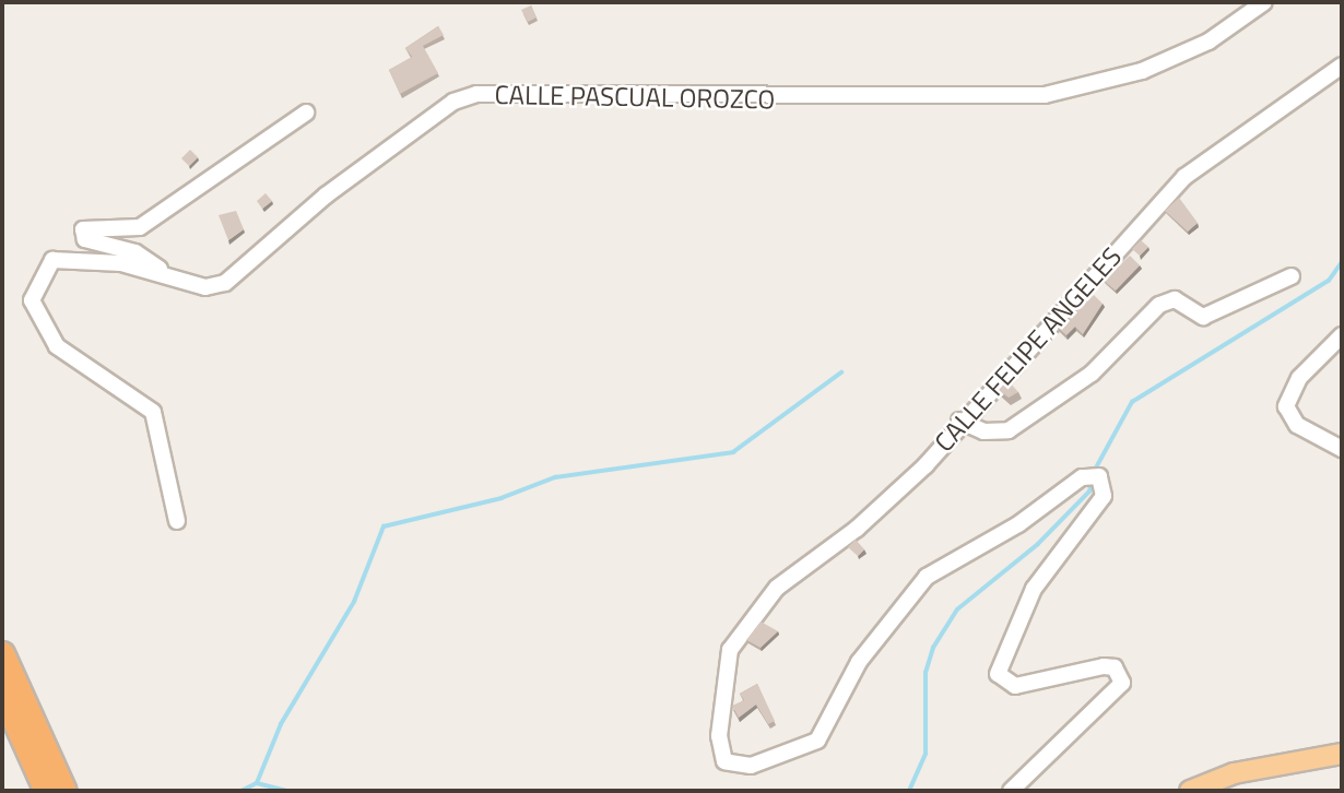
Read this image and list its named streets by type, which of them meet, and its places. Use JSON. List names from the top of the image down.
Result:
{
  "streets": {
    "street": ["CALLE PASCUAL OROZCO", "CALLE FELIPE ANGELES"]
  }
}
